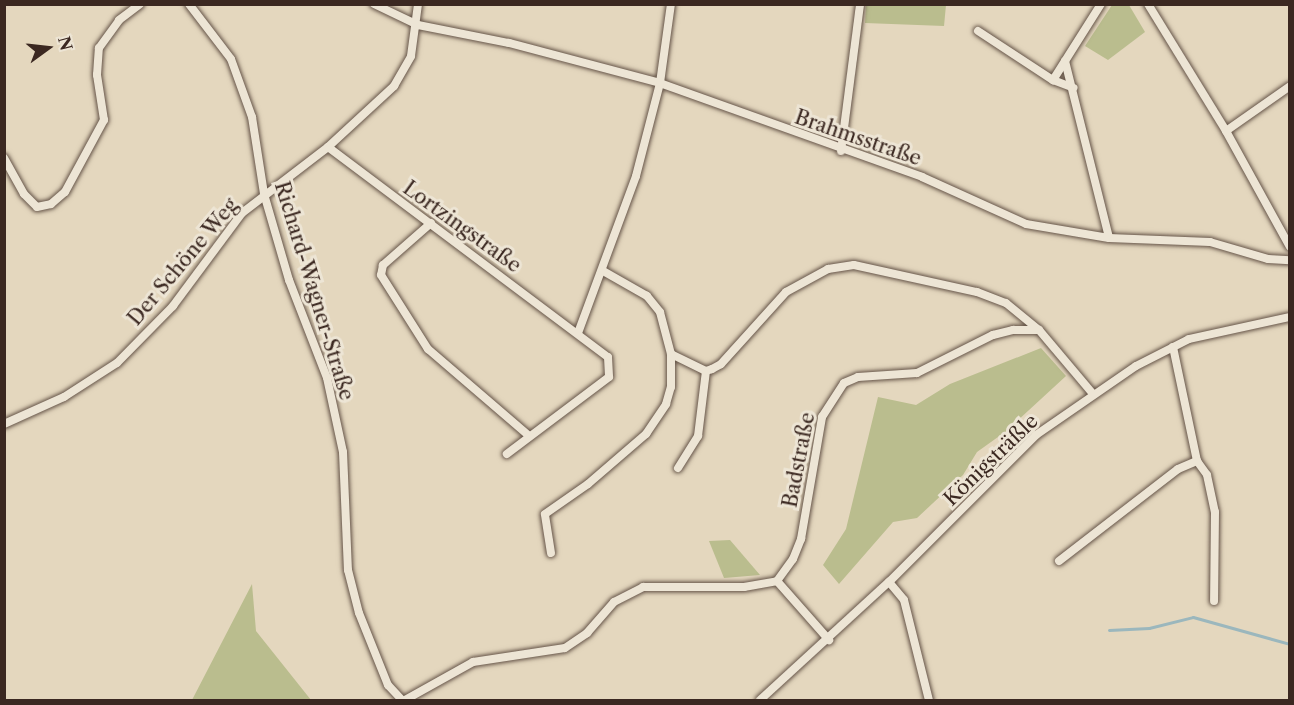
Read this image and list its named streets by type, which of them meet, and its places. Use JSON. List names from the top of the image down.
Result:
{
  "streets": {
    "street": [
      "Brahmsstraße",
      "Lortzingstraße",
      "Der Schöne Weg",
      "Richard-Wagner-Straße",
      "Badstraße",
      "Königsträßle"
    ]
  },
  "crossings": [
    ["Brahmsstraße", "Der Schöne Weg"],
    ["Lortzingstraße", "Der Schöne Weg"],
    ["Der Schöne Weg", "Richard-Wagner-Straße"]
  ],
  "north": "right"
}
